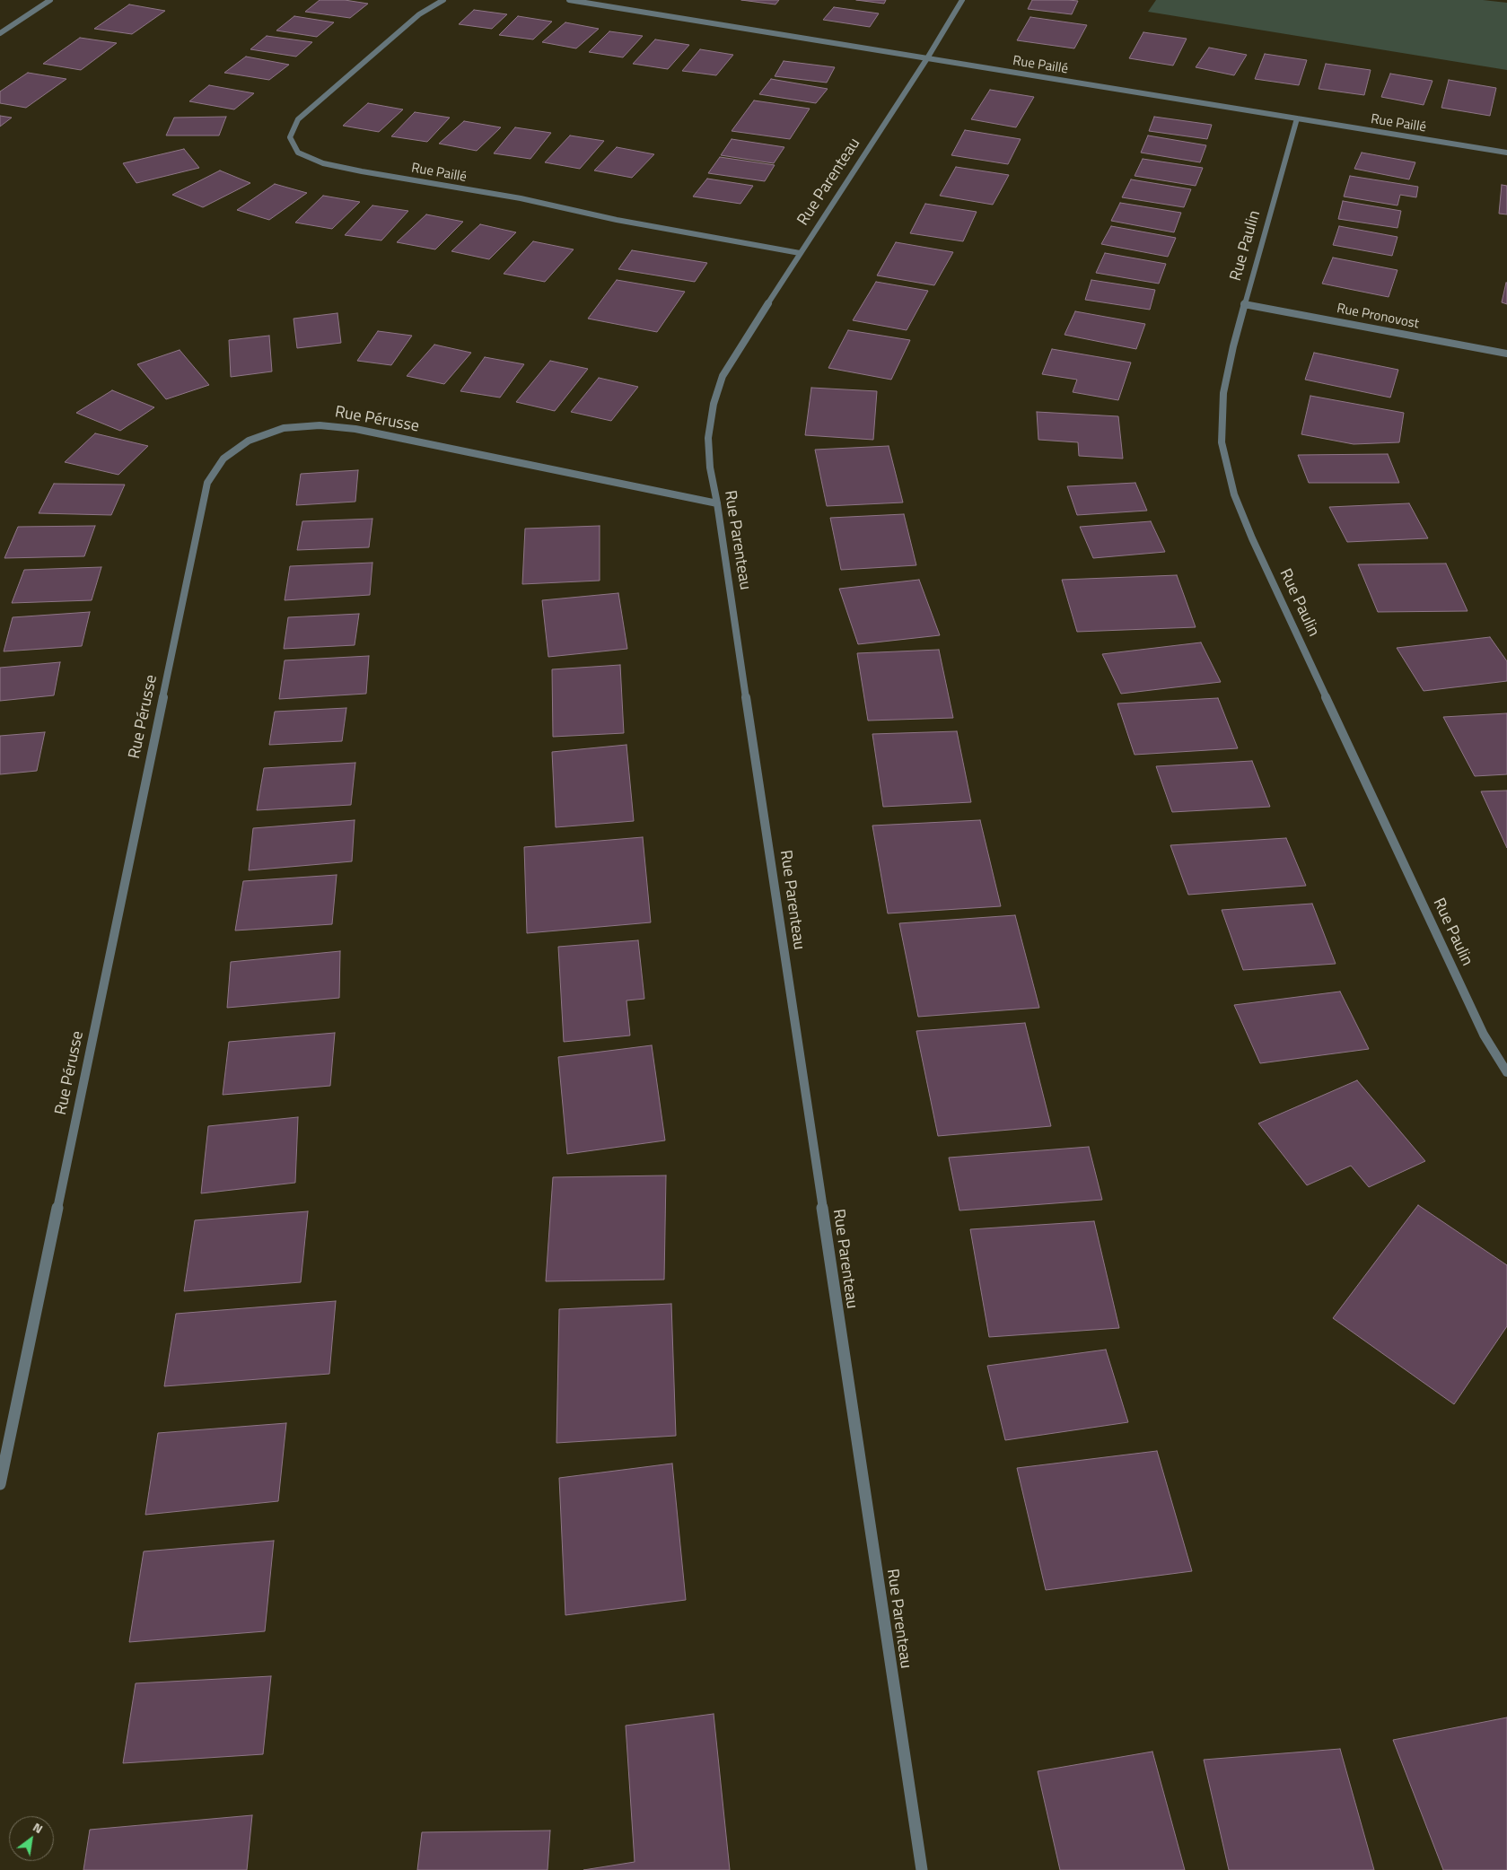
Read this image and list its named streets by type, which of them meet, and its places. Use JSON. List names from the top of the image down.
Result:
{
  "streets": {
    "street": [
      "Rue Paillé",
      "Rue Parenteau",
      "Rue Paulin",
      "Rue Pronovost",
      "Rue Pérusse"
    ]
  },
  "crossings": [
    ["Rue Paillé", "Rue Parenteau"],
    ["Rue Paillé", "Rue Paulin"],
    ["Rue Parenteau", "Rue Pérusse"],
    ["Rue Paulin", "Rue Pronovost"]
  ],
  "north": "top right"
}
